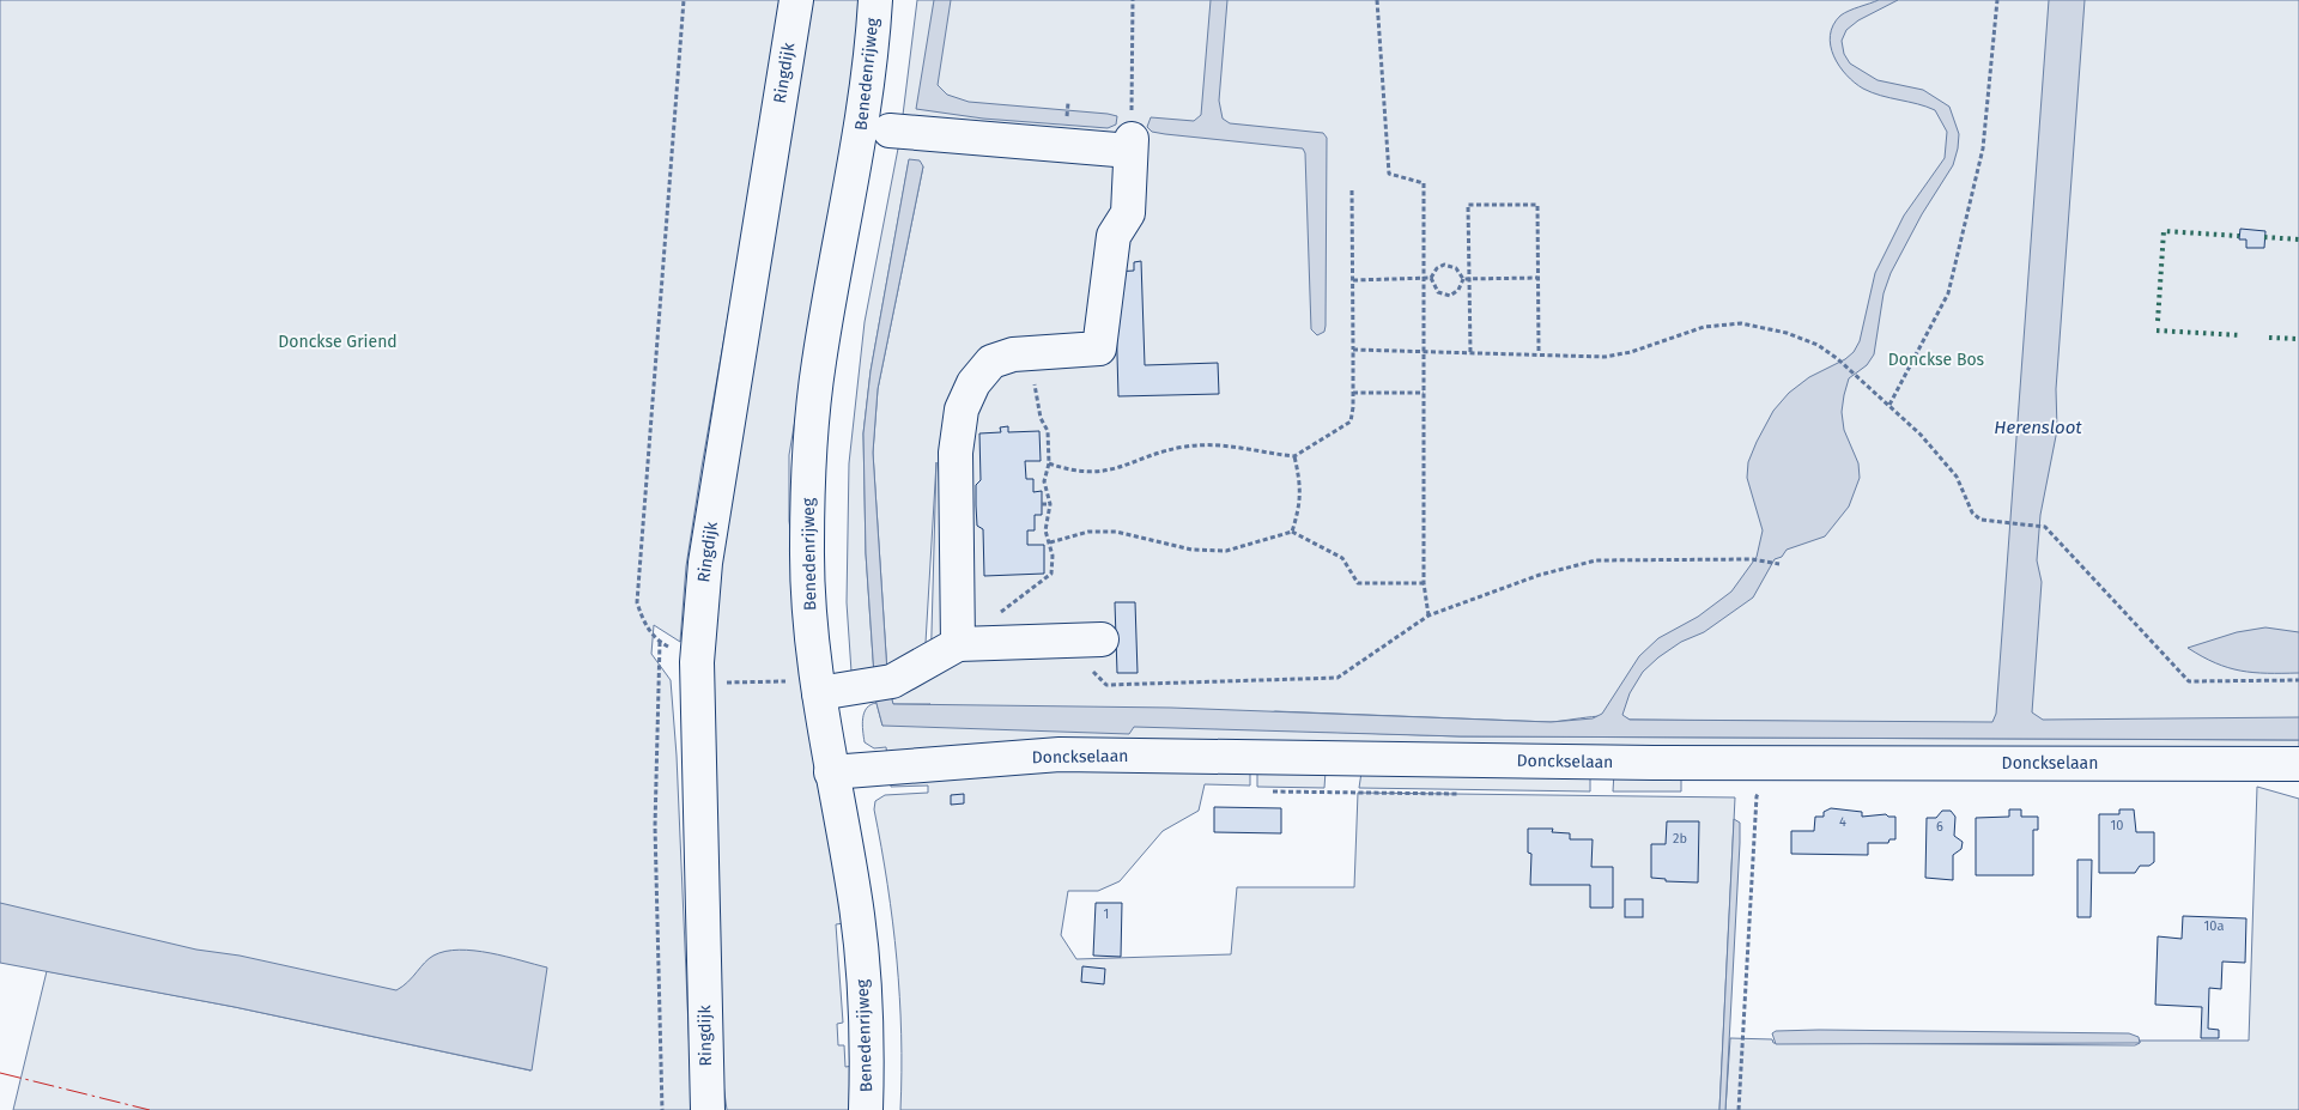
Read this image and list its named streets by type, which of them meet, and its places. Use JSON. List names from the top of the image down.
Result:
{
  "streets": {
    "street": ["Ringdijk", "Benedenrijweg", "Donckselaan"]
  },
  "crossings": [
    ["Benedenrijweg", "Donckselaan"]
  ],
  "water": ["Herensloot"],
  "parks": ["Donckse Griend", "Donckse Bos"],
  "house_numbers": [
    "4",
    "10",
    "6",
    "2b",
    "1",
    "10a"
  ]
}
